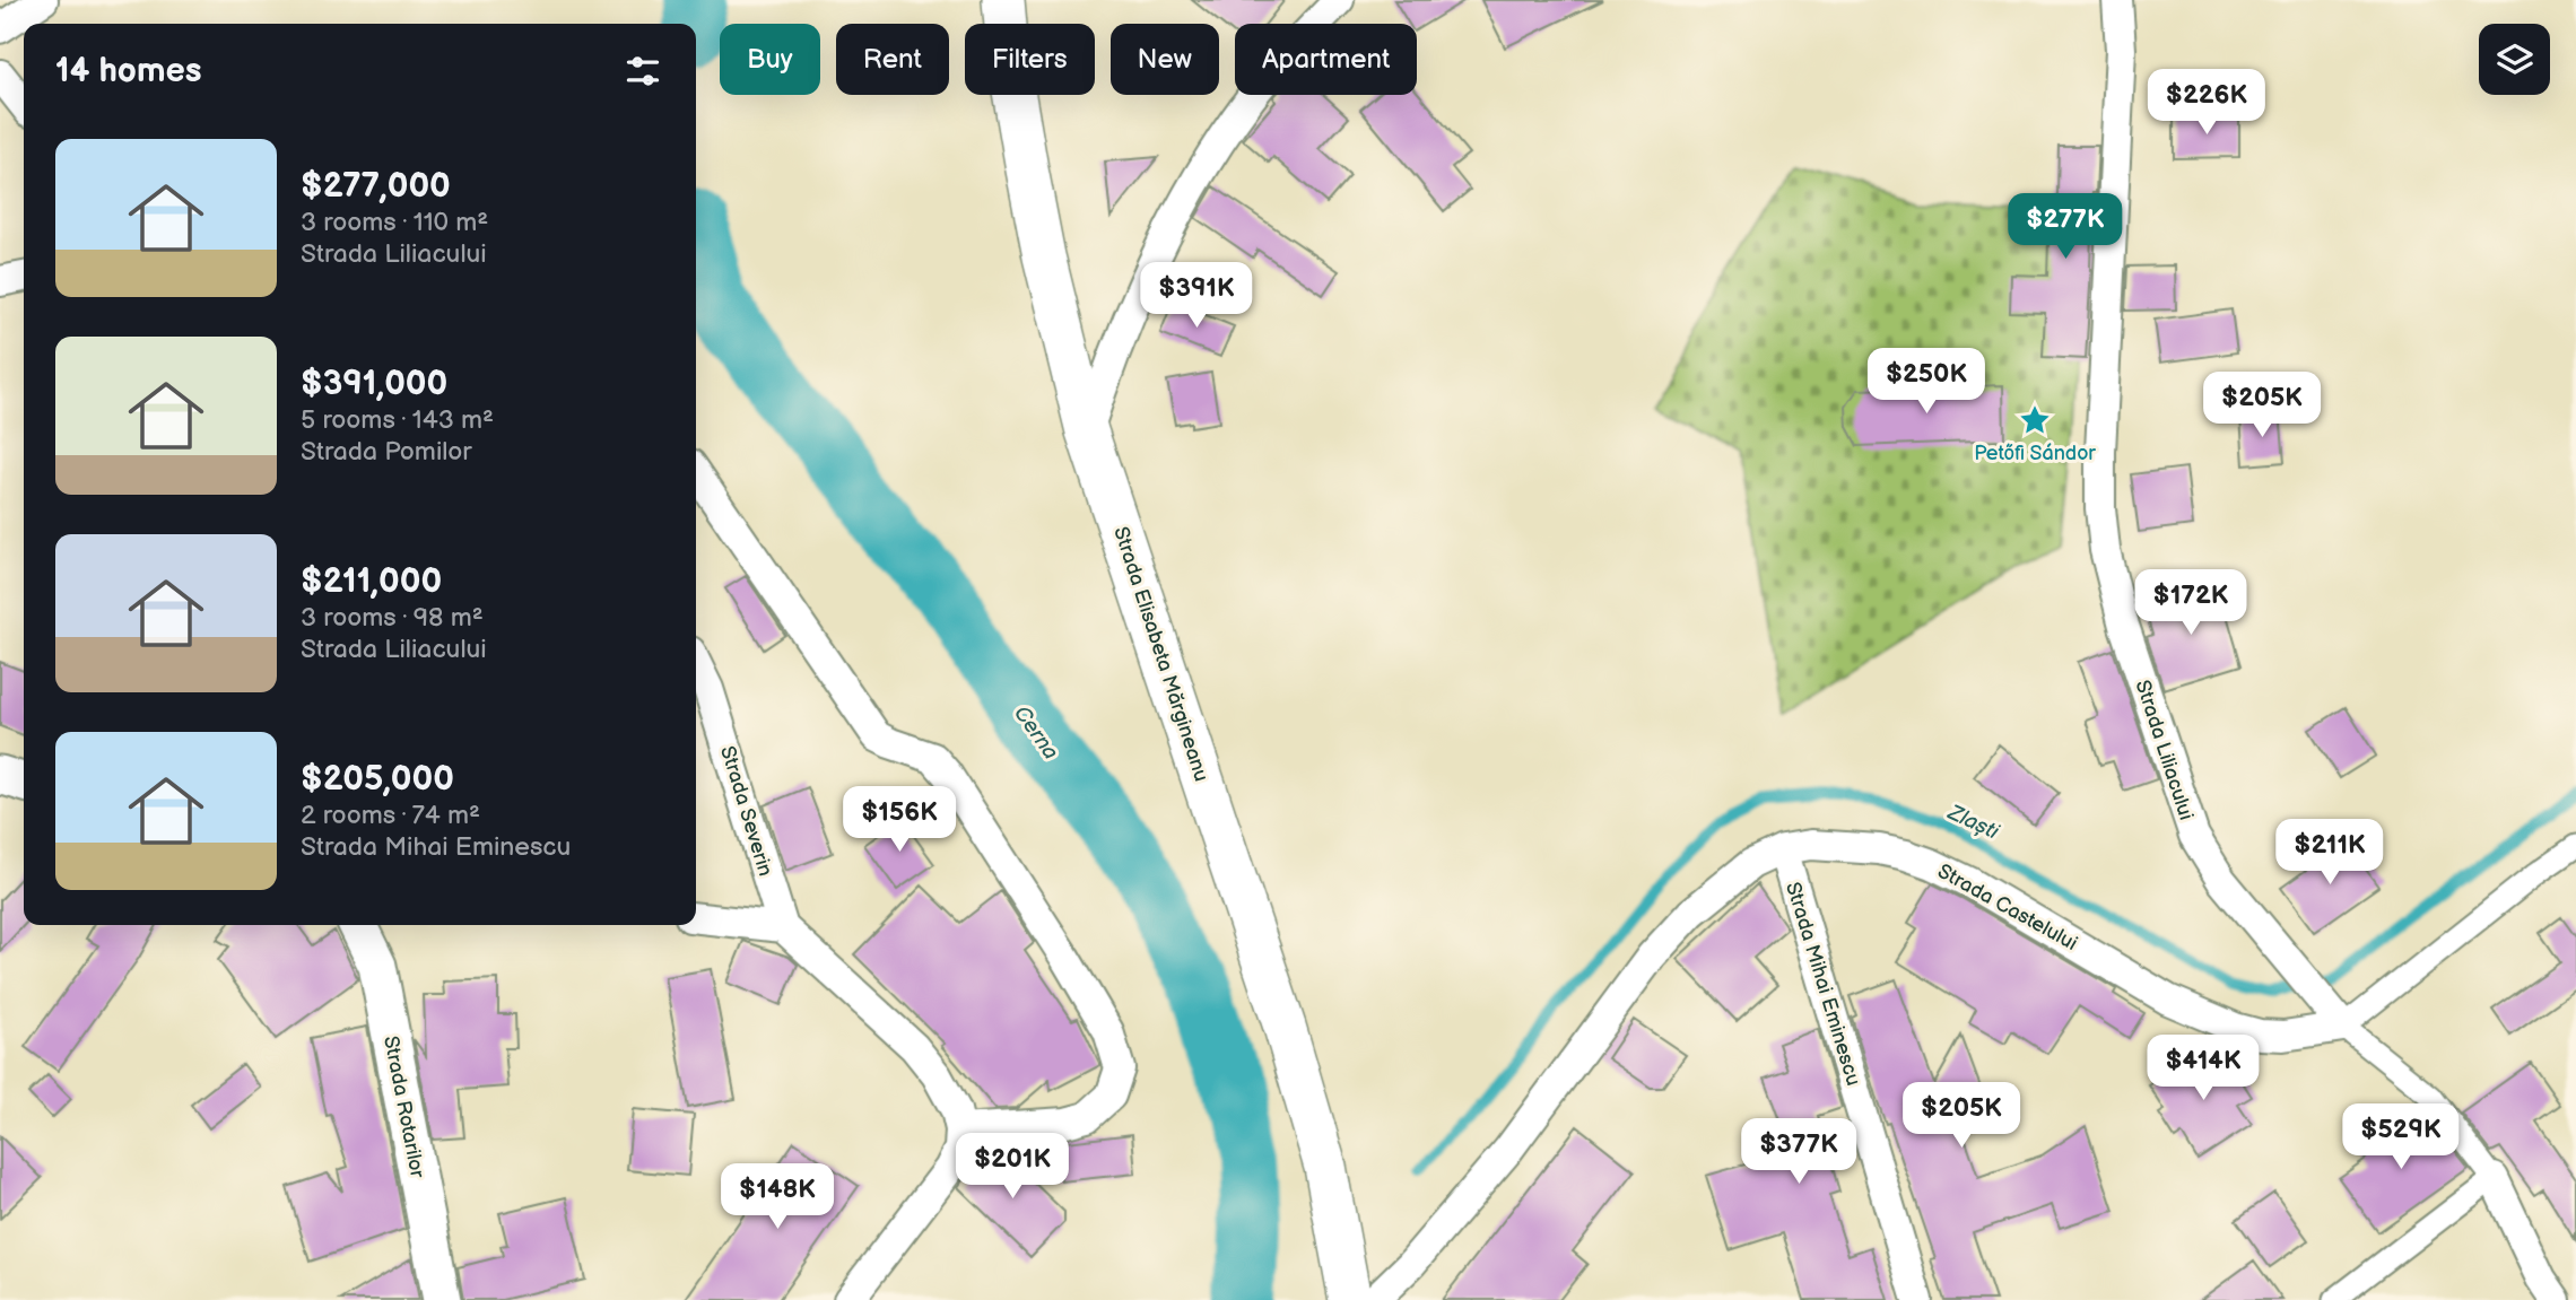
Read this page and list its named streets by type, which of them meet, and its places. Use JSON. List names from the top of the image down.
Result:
{
  "streets": {
    "main road": ["Strada Elisabeta Mărgineanu"],
    "street": [
      "Strada Liliacului",
      "Strada Severin",
      "Strada Castelului",
      "Strada Mihai Eminescu",
      "Strada Rotarilor"
    ]
  },
  "crossings": [
    ["Strada Liliacului", "Strada Castelului"],
    ["Strada Castelului", "Strada Mihai Eminescu"]
  ],
  "water": ["Cerna", "Zlaști"],
  "places": {
    "place": ["Petőfi Sándor"]
  },
  "page": {
    "chip": [
      "Buy",
      "Rent",
      "Filters",
      "New",
      "Apartment"
    ],
    "heading": "14 homes",
    "price": [
      "$226K",
      "$277K",
      "$391K",
      "$250K",
      "$205K",
      "$172K",
      "$156K",
      "$211K",
      "$414K",
      "$205K",
      "$529K",
      "$377K",
      "$201K",
      "$148K"
    ],
    "list": [
      {
        "name": "$277,000",
        "note": "3 rooms · 110 m² · Strada Liliacului"
      },
      {
        "name": "$391,000",
        "note": "5 rooms · 143 m² · Strada Pomilor"
      },
      {
        "name": "$211,000",
        "note": "3 rooms · 98 m² · Strada Liliacului"
      },
      {
        "name": "$205,000",
        "note": "2 rooms · 74 m² · Strada Mihai Eminescu"
      }
    ]
  }
}
